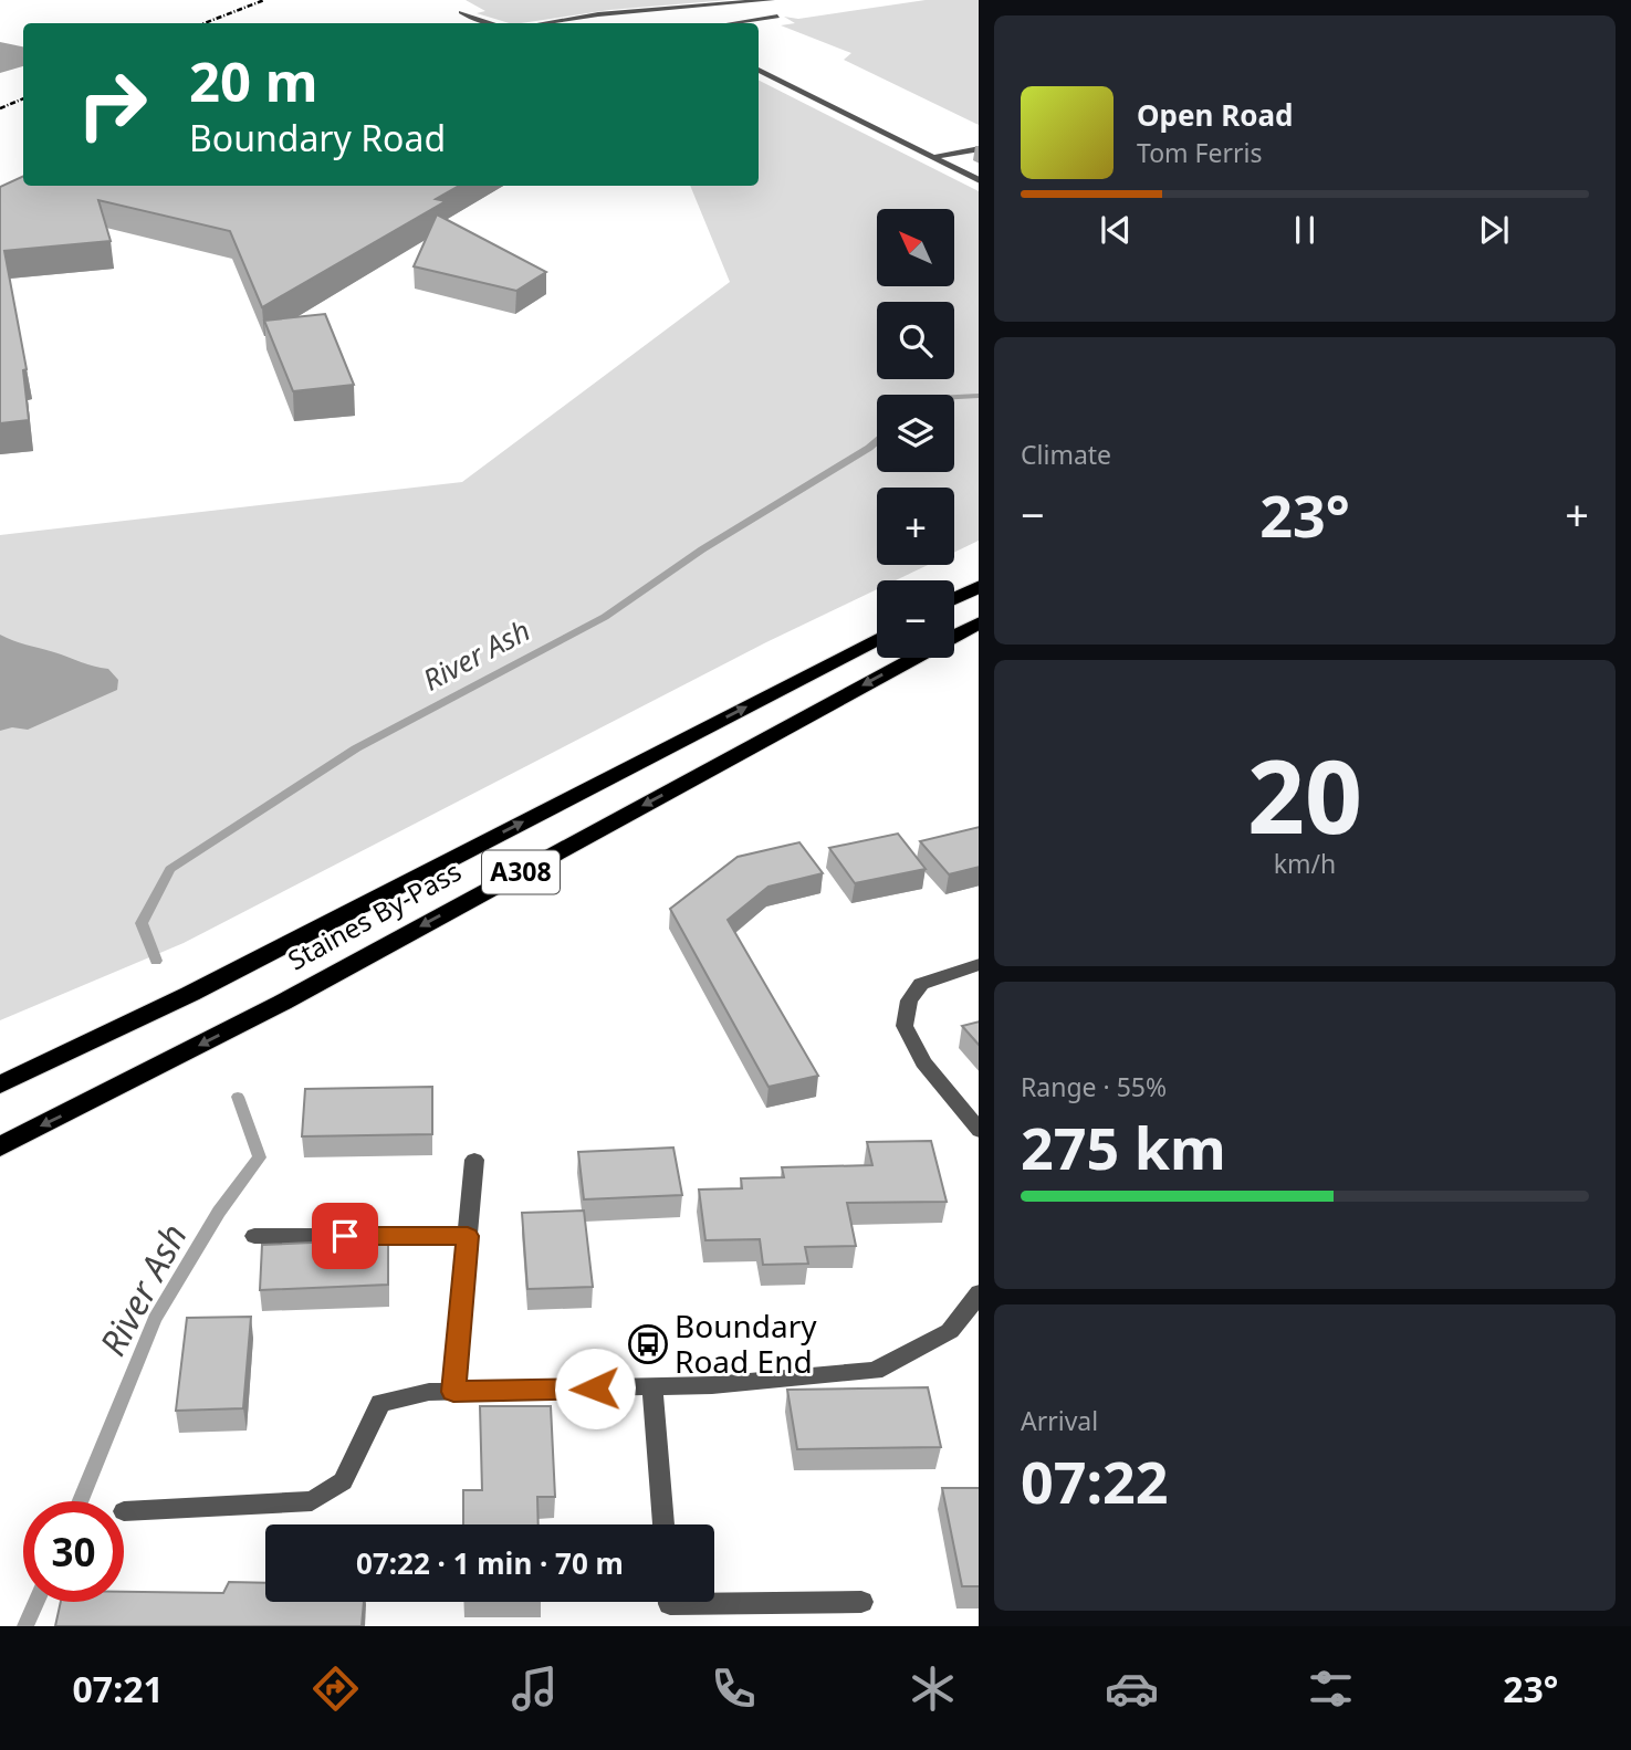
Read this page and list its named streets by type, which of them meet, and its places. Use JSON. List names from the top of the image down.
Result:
{
  "streets": {
    "highway": ["A308", "Staines By-Pass"]
  },
  "water": ["River Ash"],
  "places": {
    "bus stop": ["Boundary Road End"]
  },
  "north": "top left",
  "page": {
    "turn": ["20 m", "Boundary Road"],
    "song": ["Open Road", "Tom Ferris"],
    "map_buttons": ["+", "−"],
    "tile": [
      "Climate",
      ["20", "km/h"],
      ["Range · 55%", "275 km"],
      ["Arrival", "07:22"]
    ],
    "heat": ["−", "23°", "+"],
    "limit": "30",
    "trip": "07:22 · 1 min · 70 m",
    "tabs": ["07:21", "23°"]
  }
}
